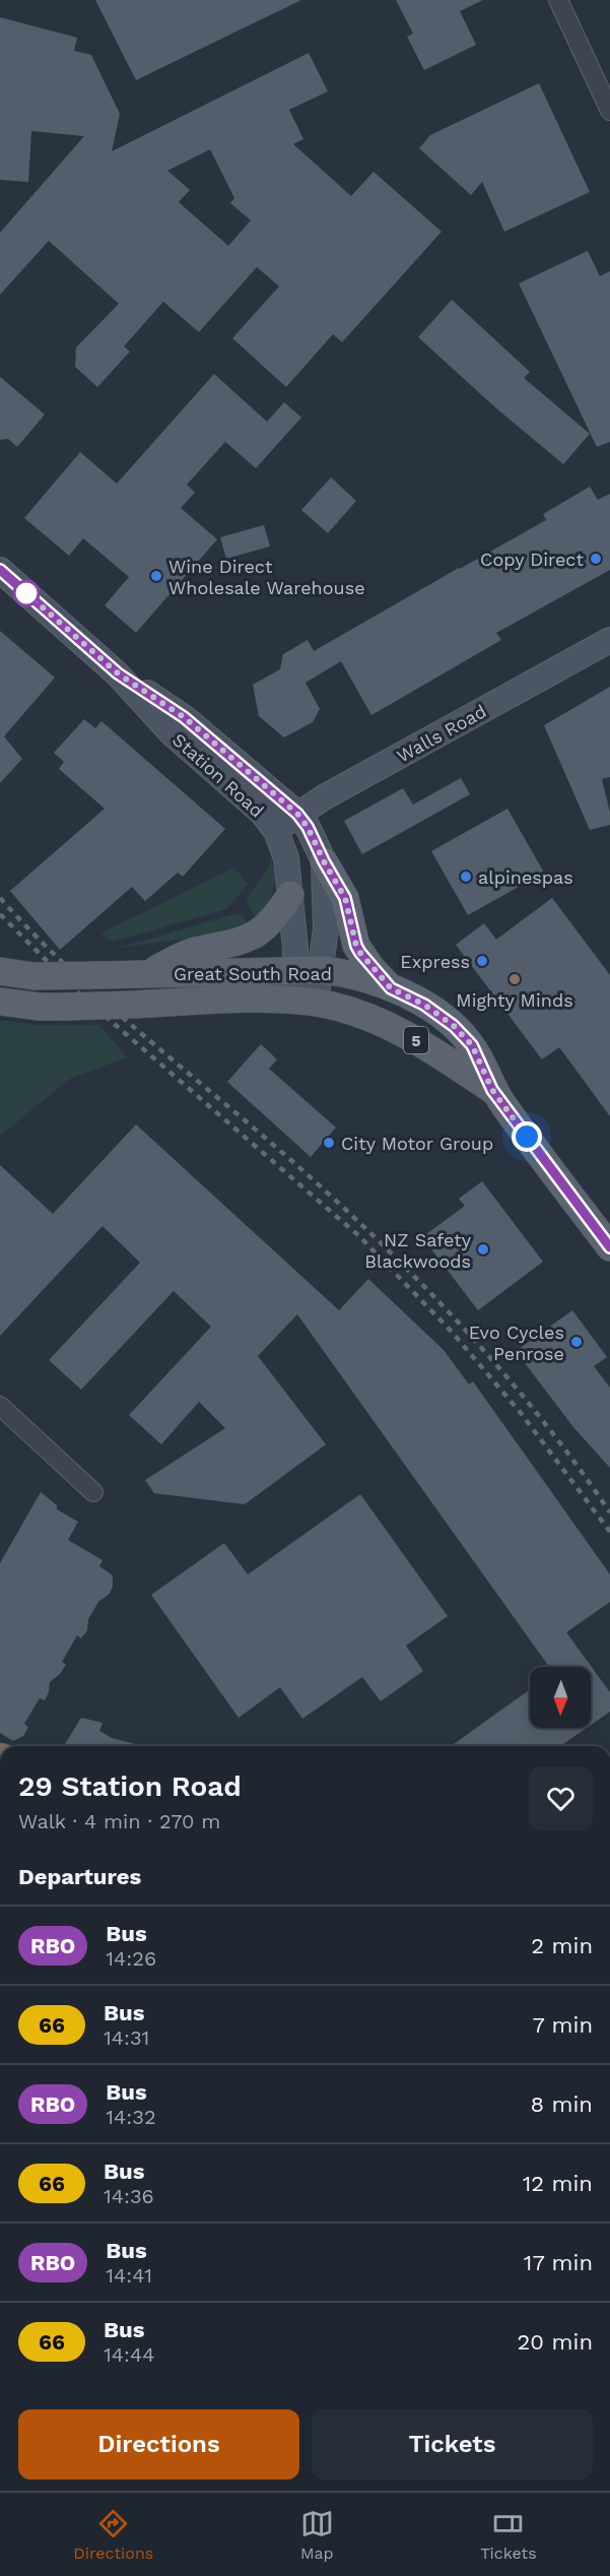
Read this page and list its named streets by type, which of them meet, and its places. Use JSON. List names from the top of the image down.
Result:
{
  "streets": {
    "main road": [
      "Walls Road",
      "Station Road",
      "Great South Road",
      "5"
    ]
  },
  "crossings": [
    ["Walls Road", "Station Road"],
    ["Station Road", "Great South Road"]
  ],
  "places": [
    "Copy Direct",
    "Wine Direct Wholesale Warehouse",
    "alpinespas",
    "Express",
    "Mighty Minds",
    "City Motor Group",
    "NZ Safety Blackwoods",
    "Evo Cycles Penrose"
  ],
  "lines": ["bus line RBO"],
  "north": "bottom",
  "page": {
    "heading": [
      ["29 Station Road", "Walk · 4 min · 270 m"],
      "Departures"
    ],
    "list": [
      {
        "mark": "RBO",
        "name": "Bus",
        "note": "14:26",
        "value": "2 min"
      },
      {
        "mark": "66",
        "name": "Bus",
        "note": "14:31",
        "value": "7 min"
      },
      {
        "mark": "RBO",
        "name": "Bus",
        "note": "14:32",
        "value": "8 min"
      },
      {
        "mark": "66",
        "name": "Bus",
        "note": "14:36",
        "value": "12 min"
      },
      {
        "mark": "RBO",
        "name": "Bus",
        "note": "14:41",
        "value": "17 min"
      },
      {
        "mark": "66",
        "name": "Bus",
        "note": "14:44",
        "value": "20 min"
      }
    ],
    "buttons": ["Directions", "Tickets"],
    "tabs": ["Directions", "Map", "Tickets"]
  }
}
